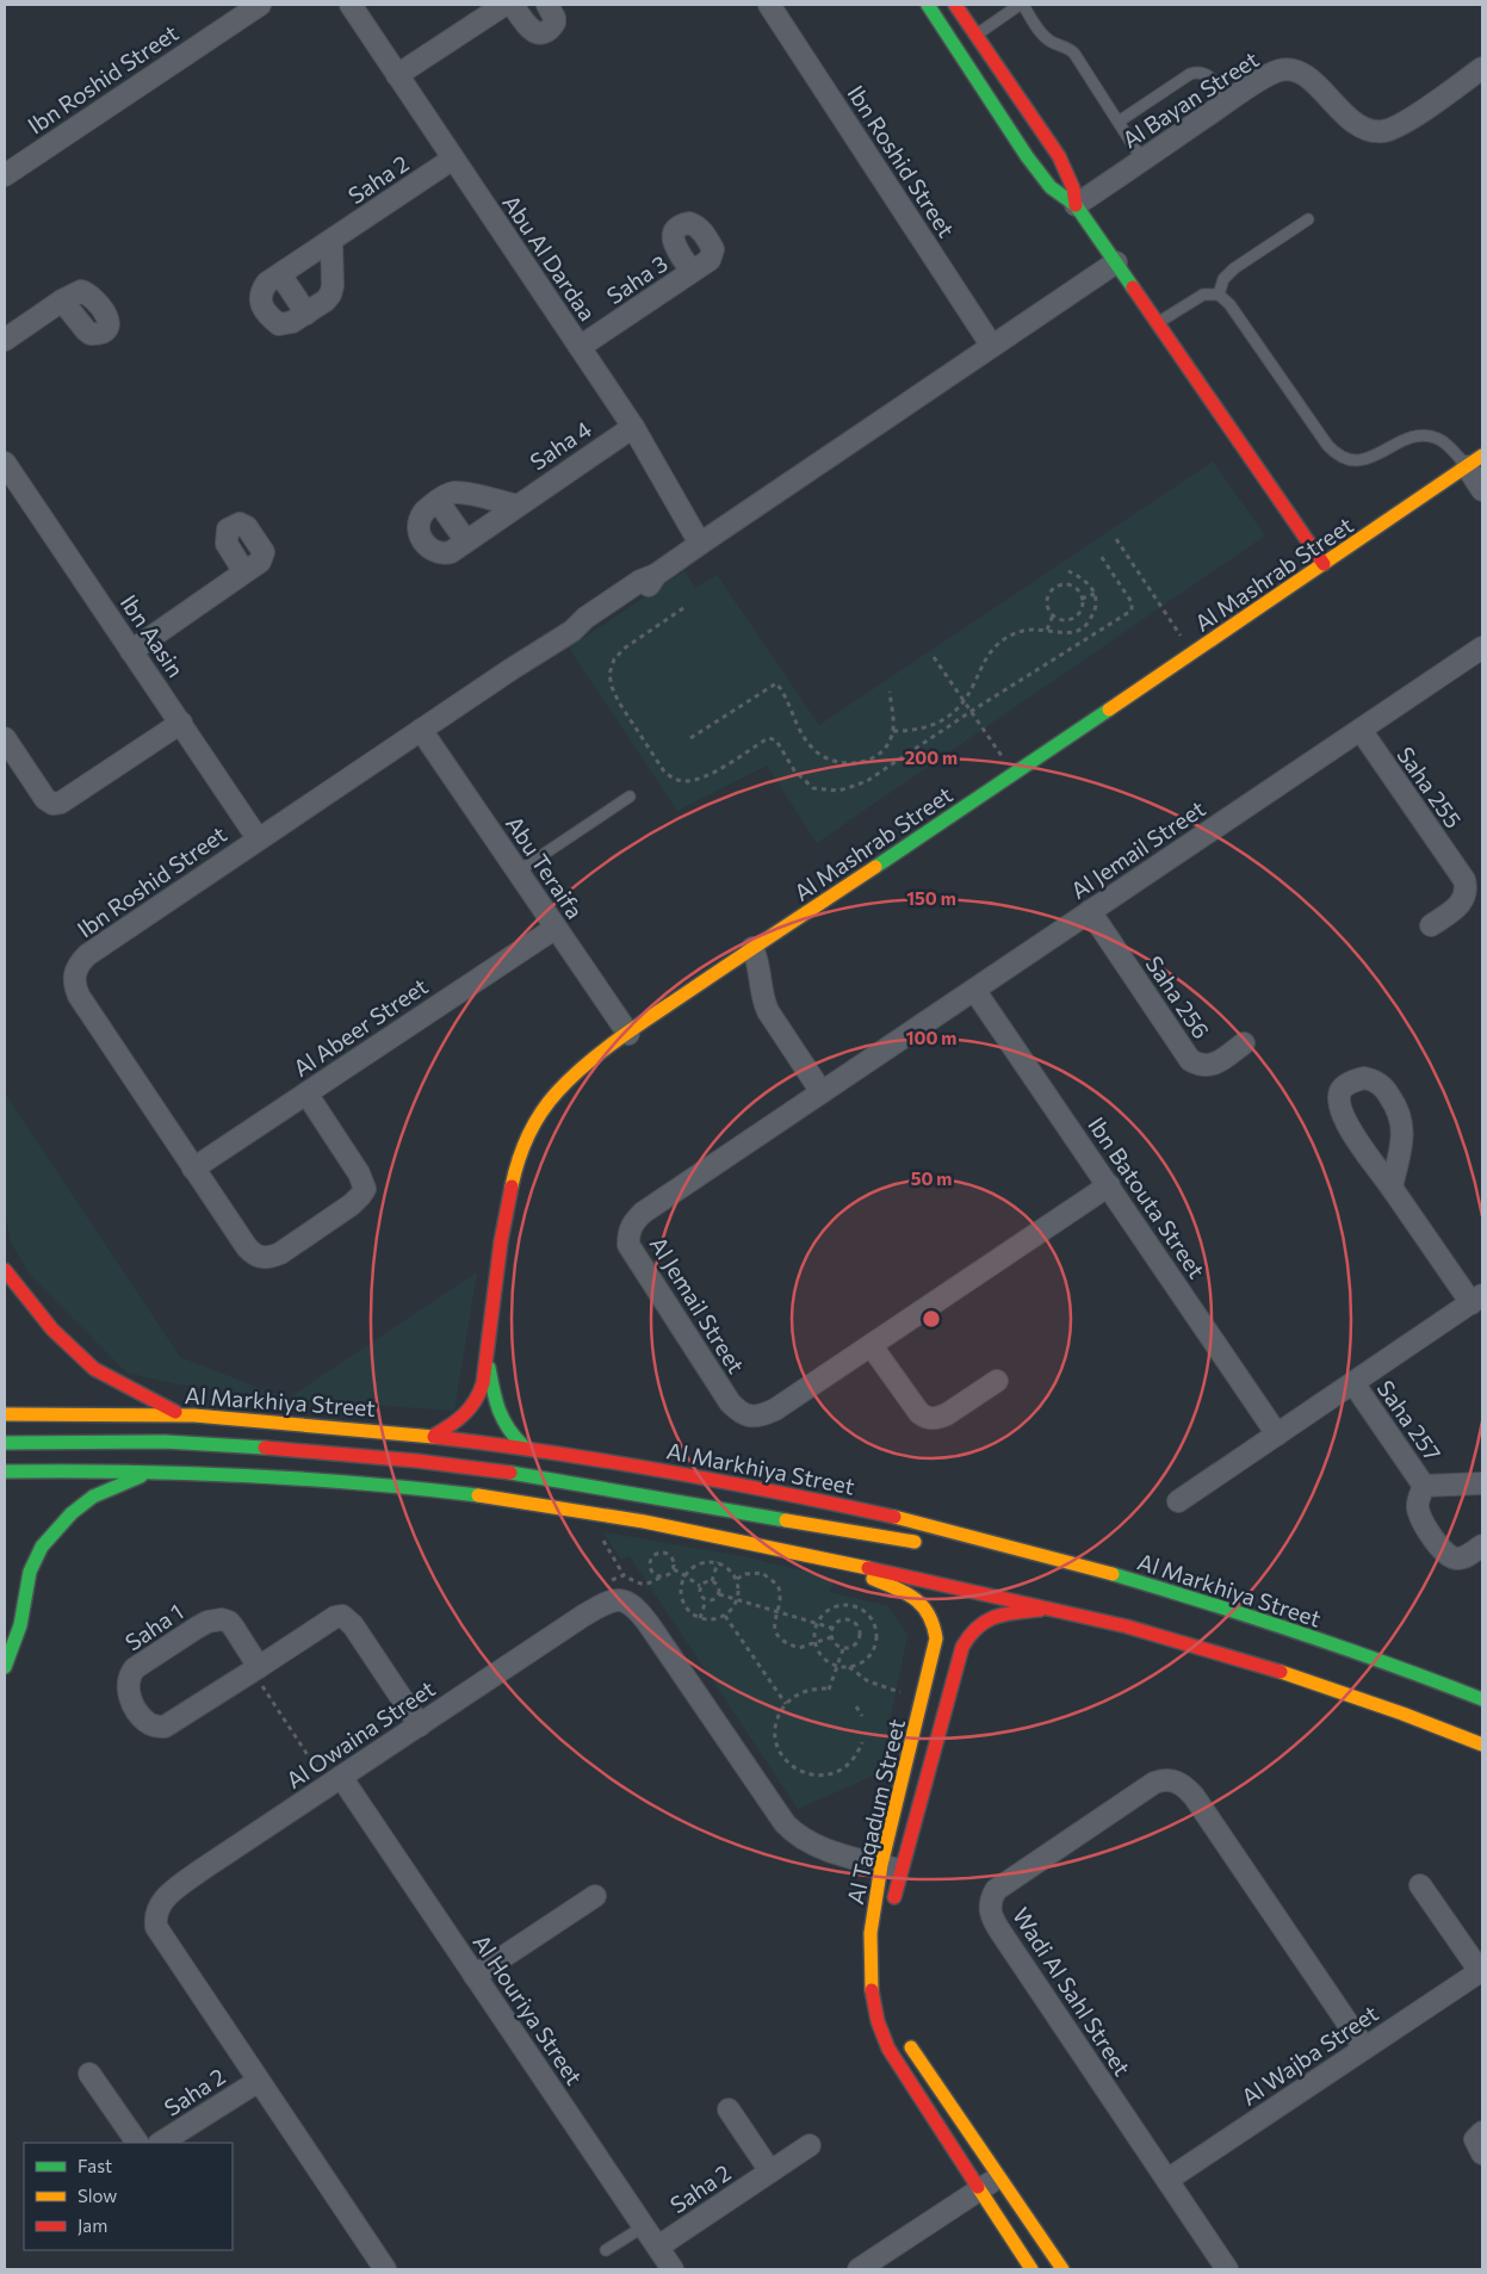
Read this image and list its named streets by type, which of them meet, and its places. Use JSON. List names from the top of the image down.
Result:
{
  "streets": {
    "main road": ["Al Mashrab Street", "Al Markhiya Street", "Al Taqadum Street"],
    "street": [
      "Ibn Roshid Street",
      "Al Bayan Street",
      "Saha 2",
      "Abu Al Dardaa",
      "Saha 3",
      "Saha 4",
      "Ibn Aasin",
      "Saha 255",
      "Al Jemail Street",
      "Abu Teraifa",
      "Saha 256",
      "Al Abeer Street",
      "Ibn Batouta Street",
      "Saha 257",
      "Saha 1",
      "Al Owaina Street",
      "Wadi Al Sahl Street",
      "Al Houriya Street",
      "Al Wajba Street"
    ]
  },
  "crossings": [
    ["Ibn Roshid Street", "Abu Al Dardaa"],
    ["Ibn Roshid Street", "Ibn Aasin"],
    ["Ibn Roshid Street", "Abu Teraifa"],
    ["Ibn Roshid Street", "Al Abeer Street"],
    ["Saha 2", "Abu Al Dardaa"],
    ["Saha 2", "Al Owaina Street"],
    ["Saha 2", "Al Houriya Street"],
    ["Abu Al Dardaa", "Saha 3"],
    ["Abu Al Dardaa", "Saha 4"],
    ["Al Mashrab Street", "Abu Teraifa"],
    ["Al Mashrab Street", "Al Markhiya Street"],
    ["Saha 255", "Al Jemail Street"],
    ["Al Jemail Street", "Saha 256"],
    ["Al Jemail Street", "Ibn Batouta Street"],
    ["Abu Teraifa", "Al Abeer Street"],
    ["Saha 1", "Al Owaina Street"],
    ["Al Owaina Street", "Al Taqadum Street"],
    ["Al Owaina Street", "Al Houriya Street"],
    ["Wadi Al Sahl Street", "Al Wajba Street"]
  ],
  "legend": ["Fast", "Slow", "Jam"],
  "rings": [
    "200 m",
    "150 m",
    "100 m",
    "50 m"
  ]
}
